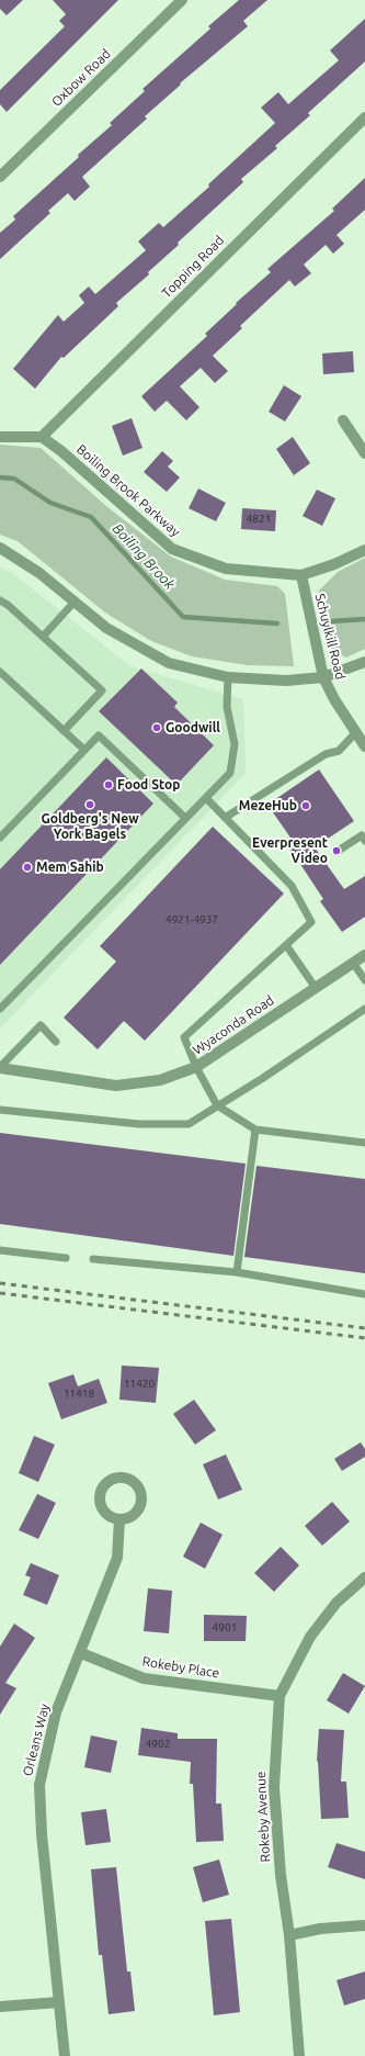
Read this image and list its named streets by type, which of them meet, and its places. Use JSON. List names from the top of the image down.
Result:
{
  "streets": {
    "street": [
      "Oxbow Road",
      "Topping Road",
      "Boiling Brook Parkway",
      "Schuylkill Road",
      "Wyaconda Road",
      "Rokeby Place",
      "Orleans Way",
      "Rokeby Avenue"
    ]
  },
  "crossings": [
    ["Topping Road", "Boiling Brook Parkway"],
    ["Boiling Brook Parkway", "Schuylkill Road"],
    ["Rokeby Place", "Orleans Way"],
    ["Rokeby Place", "Rokeby Avenue"]
  ],
  "water": ["Boiling Brook"],
  "places": [
    "Goodwill",
    "Food Stop",
    "Goldberg's New York Bagels",
    "MezeHub",
    "Everpresent Video",
    "Mem Sahib"
  ],
  "house_numbers": [
    "4821",
    "4921-4937",
    "11420",
    "11418",
    "4901",
    "4902"
  ]
}
